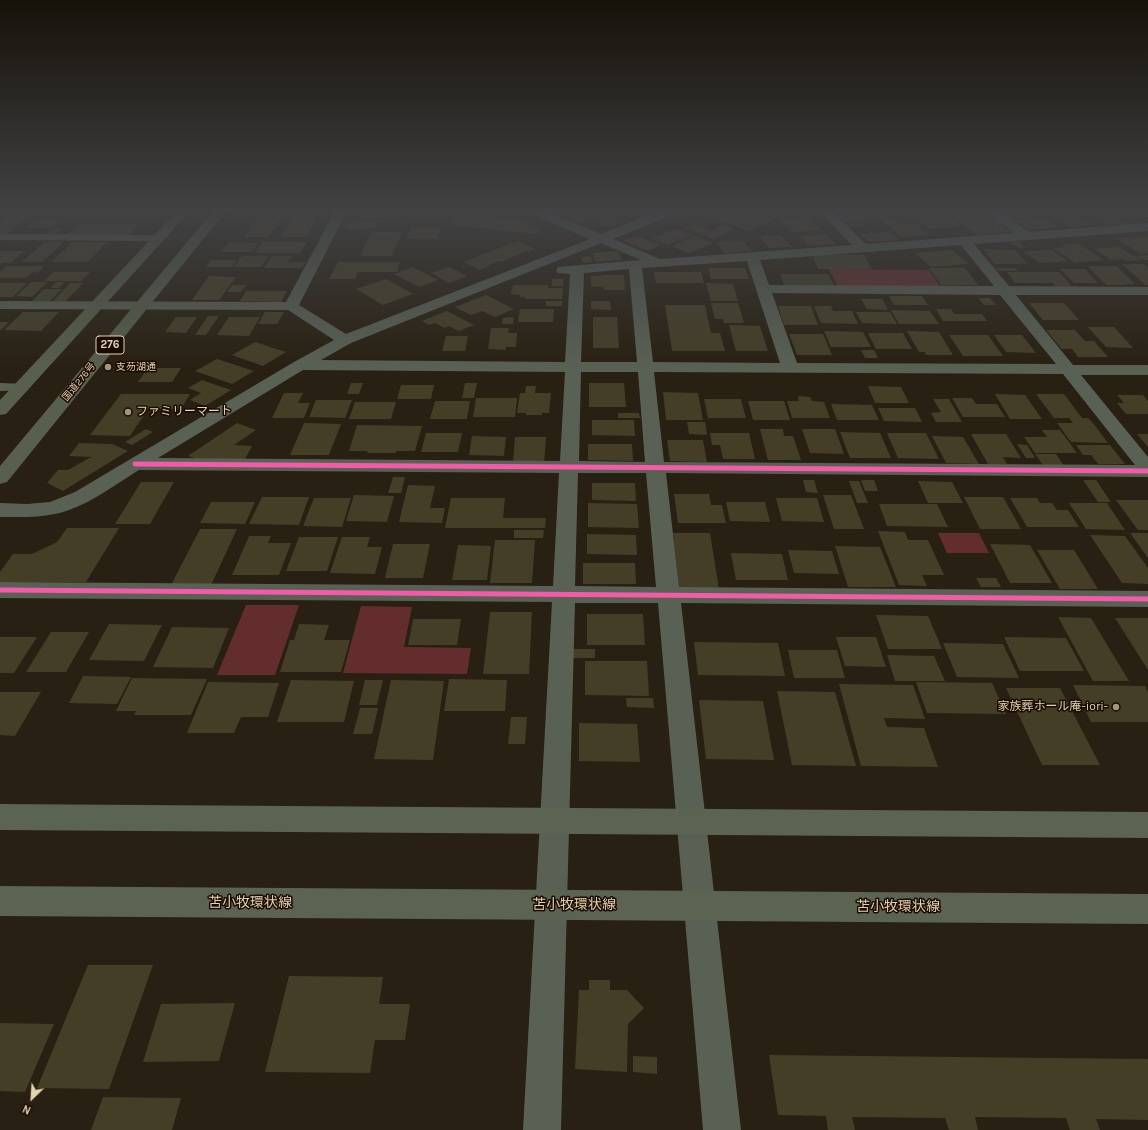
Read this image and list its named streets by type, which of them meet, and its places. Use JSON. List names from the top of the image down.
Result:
{
  "streets": {
    "highway": ["276", "国道276号"],
    "main road": ["苫小牧環状線"]
  },
  "places": ["支芴湖通", "ファミリーマート", "家族葬ホール庵-iori-"],
  "north": "bottom left"
}
